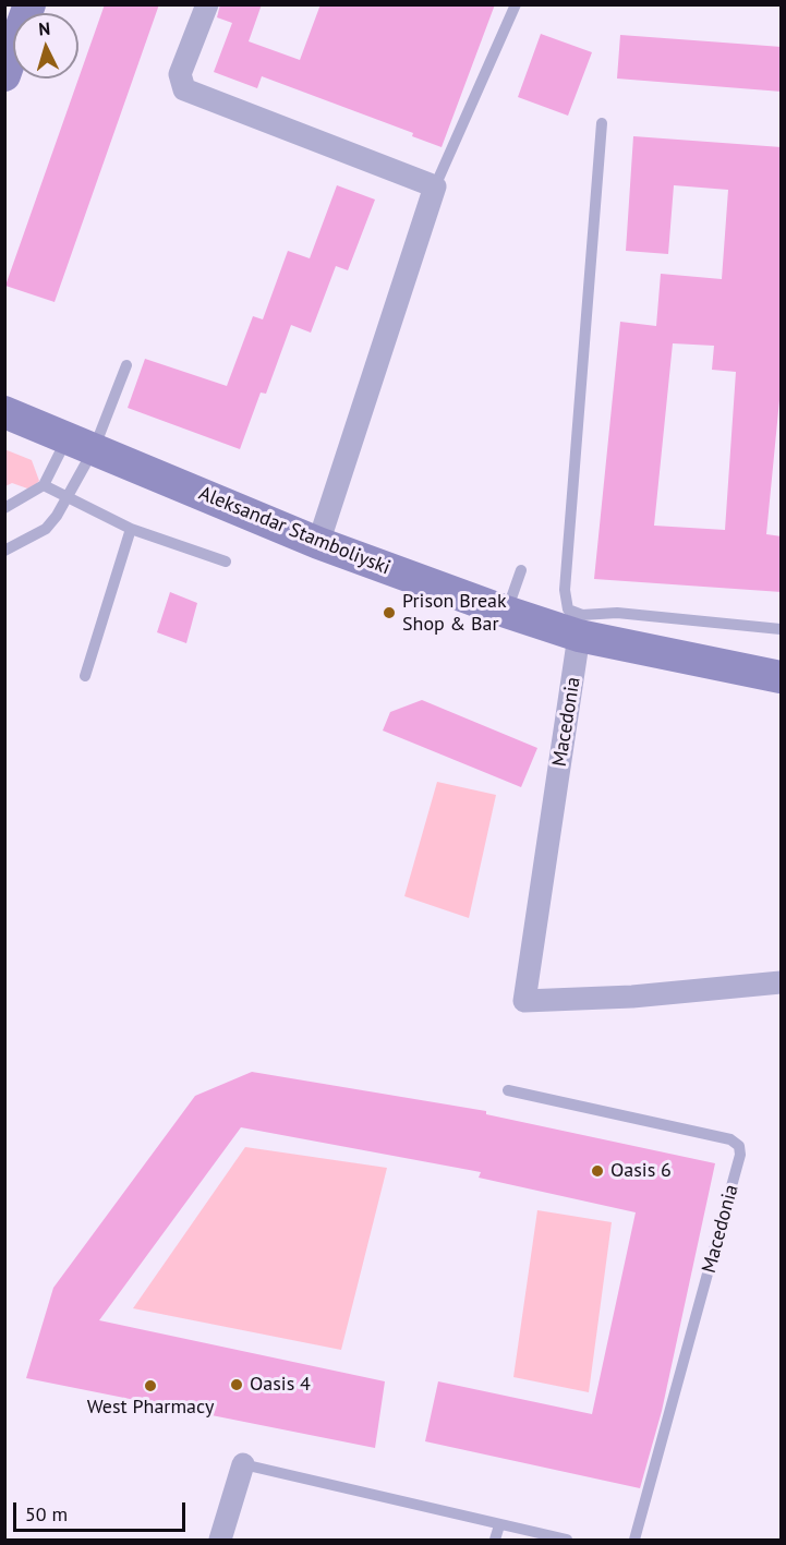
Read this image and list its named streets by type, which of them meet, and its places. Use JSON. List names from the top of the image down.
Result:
{
  "streets": {
    "street": ["Aleksandar Stamboliyski", "Macedonia"]
  },
  "crossings": [
    ["Aleksandar Stamboliyski", "Macedonia"]
  ],
  "places": [
    "Prison Break Shop & Bar",
    "Oasis 6",
    "Oasis 4",
    "West Pharmacy"
  ],
  "scale_bar": "50 m",
  "north": "top"
}
